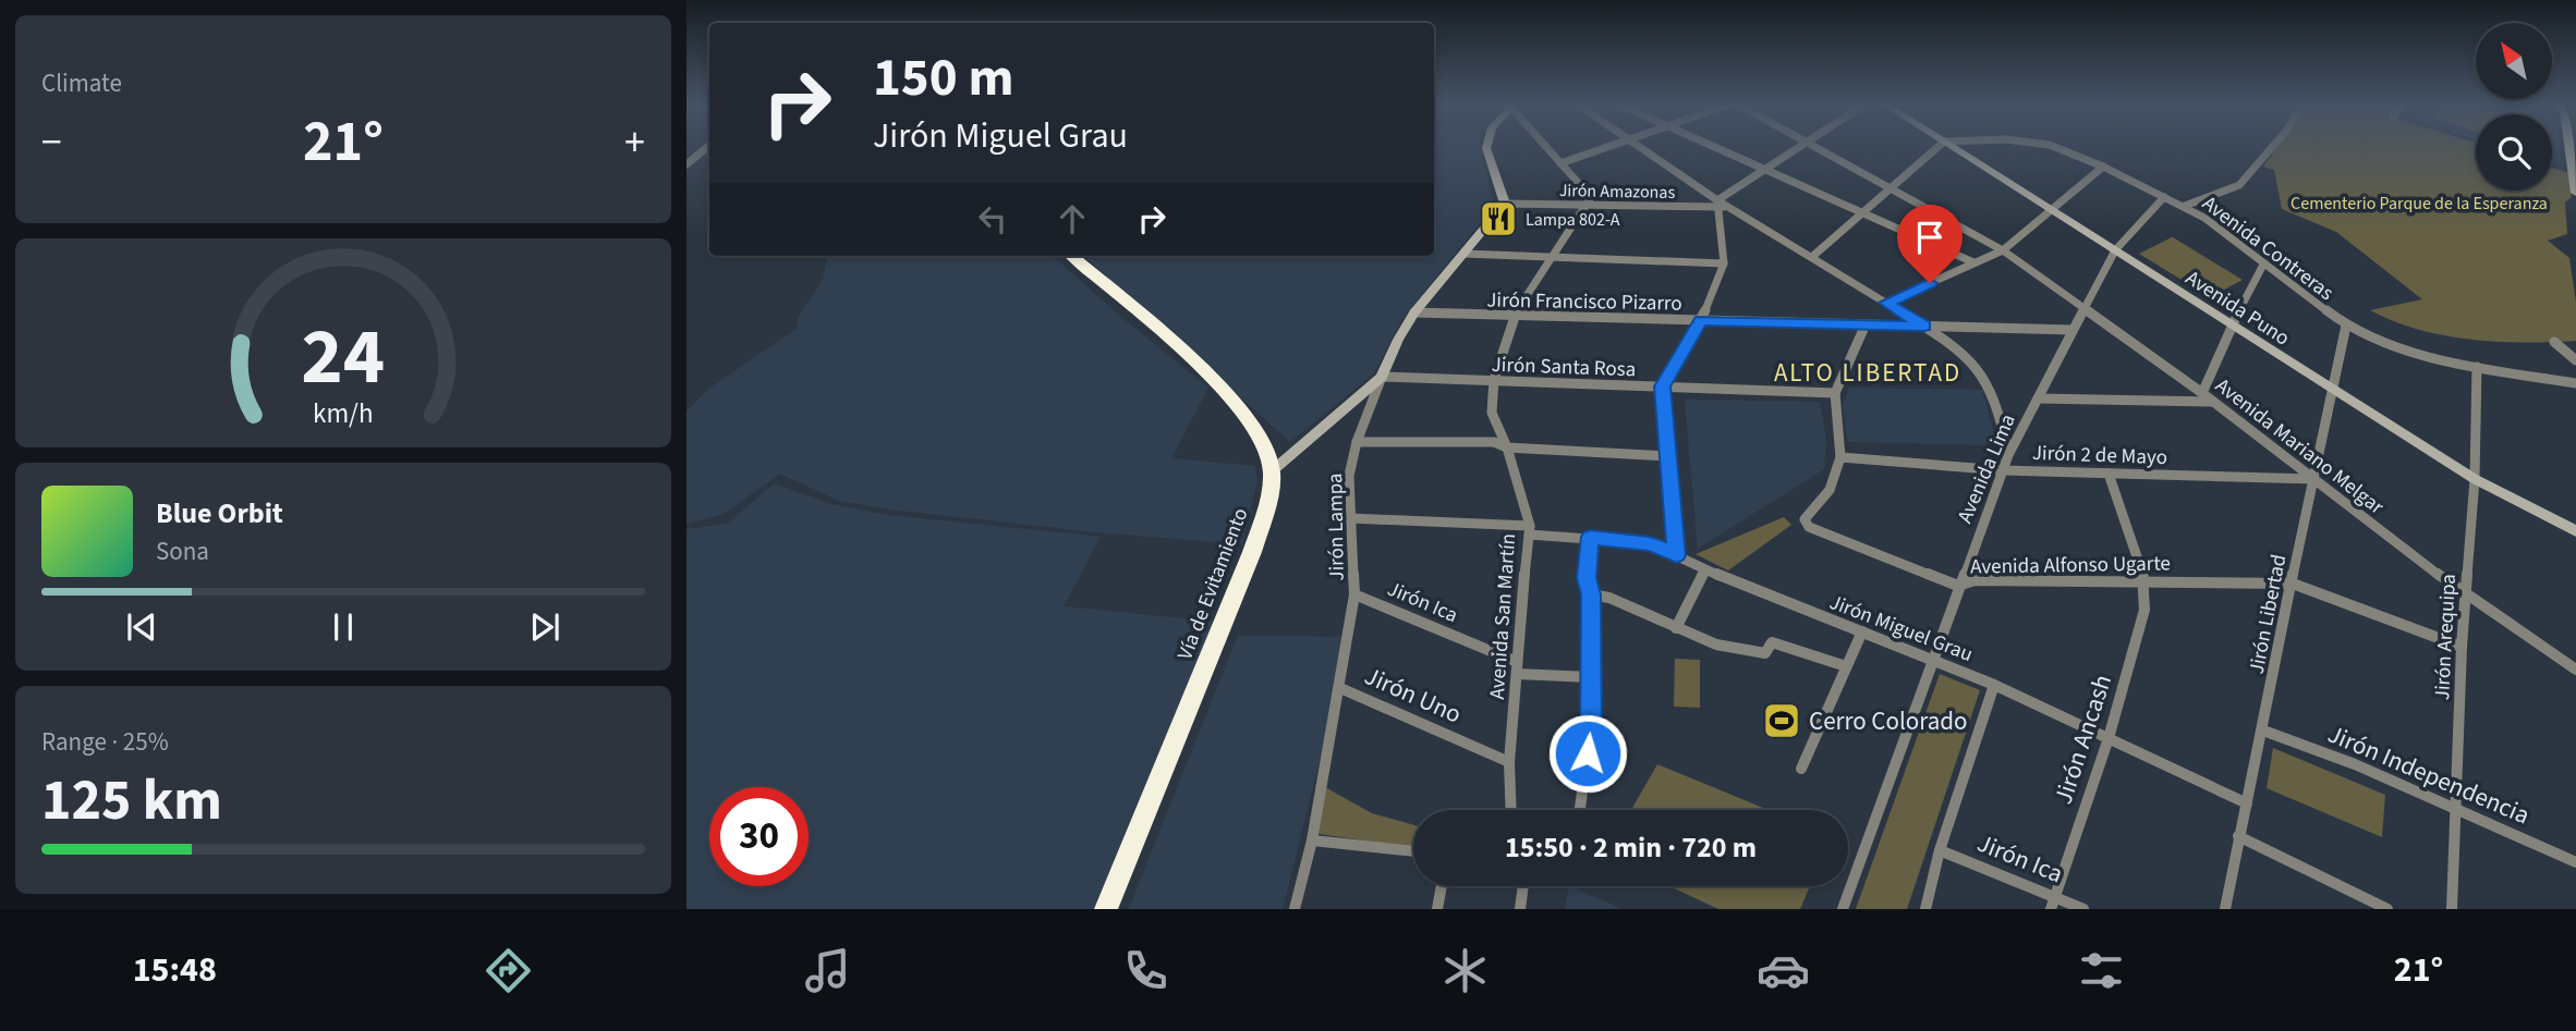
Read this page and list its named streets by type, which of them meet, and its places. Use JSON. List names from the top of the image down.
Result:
{
  "streets": {
    "highway": ["Vía de Evitamiento"],
    "street": [
      "Jirón Amazonas",
      "Avenida Contreras",
      "Jirón Francisco Pizarro",
      "Avenida Puno",
      "Jirón Santa Rosa",
      "Avenida Mariano Melgar",
      "Jirón 2 de Mayo",
      "Avenida Lima",
      "Jirón Lampa",
      "Avenida Alfonso Ugarte",
      "Jirón Ica",
      "Jirón Libertad",
      "Avenida San Martín",
      "Jirón Miguel Grau",
      "Jirón Arequipa",
      "Jirón Uno",
      "Jirón Ancash",
      "Jirón Independencia"
    ]
  },
  "crossings": [
    ["Jirón Amazonas", "Jirón Lampa"],
    ["Jirón Amazonas", "Avenida San Martín"],
    ["Avenida Contreras", "Avenida Lima"],
    ["Avenida Contreras", "Jirón Libertad"],
    ["Avenida Contreras", "Jirón Arequipa"],
    ["Jirón Francisco Pizarro", "Avenida Lima"],
    ["Jirón Francisco Pizarro", "Jirón Lampa"],
    ["Jirón Francisco Pizarro", "Avenida Alfonso Ugarte"],
    ["Jirón Francisco Pizarro", "Avenida San Martín"],
    ["Avenida Puno", "Avenida Lima"],
    ["Avenida Puno", "Jirón Libertad"],
    ["Avenida Puno", "Jirón Arequipa"],
    ["Jirón Santa Rosa", "Jirón Lampa"],
    ["Jirón Santa Rosa", "Avenida Alfonso Ugarte"],
    ["Jirón Santa Rosa", "Avenida San Martín"],
    ["Avenida Mariano Melgar", "Jirón 2 de Mayo"],
    ["Avenida Mariano Melgar", "Avenida Lima"],
    ["Avenida Mariano Melgar", "Jirón Libertad"],
    ["Avenida Mariano Melgar", "Jirón Arequipa"],
    ["Jirón 2 de Mayo", "Avenida Lima"],
    ["Jirón 2 de Mayo", "Avenida Alfonso Ugarte"],
    ["Jirón 2 de Mayo", "Jirón Libertad"],
    ["Avenida Lima", "Avenida Alfonso Ugarte"],
    ["Avenida Lima", "Jirón Miguel Grau"],
    ["Jirón Lampa", "Jirón Ica"],
    ["Jirón Lampa", "Jirón Miguel Grau"],
    ["Jirón Lampa", "Jirón Uno"],
    ["Avenida Alfonso Ugarte", "Jirón Libertad"],
    ["Avenida Alfonso Ugarte", "Jirón Arequipa"],
    ["Avenida Alfonso Ugarte", "Jirón Ancash"],
    ["Jirón Ica", "Avenida San Martín"],
    ["Jirón Ica", "Jirón Ancash"],
    ["Jirón Libertad", "Jirón Miguel Grau"],
    ["Jirón Libertad", "Jirón Independencia"],
    ["Avenida San Martín", "Jirón Miguel Grau"],
    ["Avenida San Martín", "Jirón Uno"],
    ["Jirón Miguel Grau", "Jirón Ancash"],
    ["Jirón Arequipa", "Jirón Independencia"]
  ],
  "districts": ["ALTO LIBERTAD"],
  "parks": ["Cementerio Parque de la Esperanza"],
  "places": {
    "restaurant": ["Lampa 802-A"],
    "sports": ["Cerro Colorado"]
  },
  "north": "top left",
  "page": {
    "tile": [
      "Climate",
      ["Range · 25%", "125 km"]
    ],
    "turn": ["150 m", "Jirón Miguel Grau"],
    "heat": ["−", "21°", "+"],
    "song": ["Blue Orbit", "Sona"],
    "limit": "30",
    "trip": "15:50 · 2 min · 720 m",
    "tabs": ["15:48", "21°"],
    "gauge": ["24", "km/h"]
  }
}
